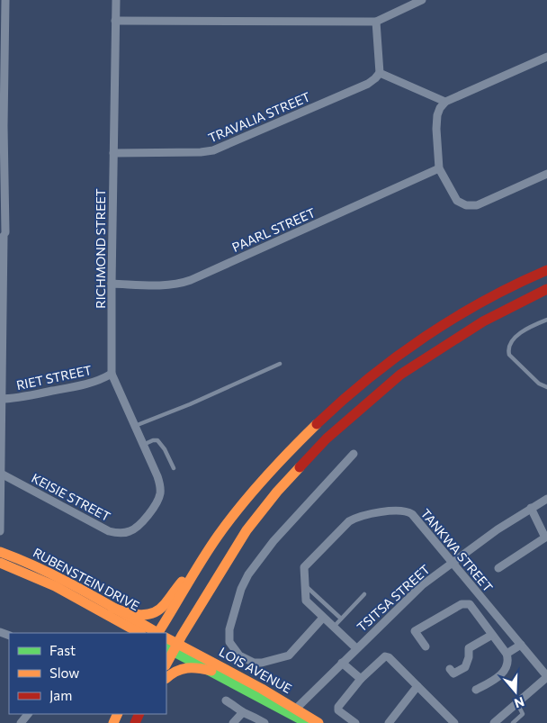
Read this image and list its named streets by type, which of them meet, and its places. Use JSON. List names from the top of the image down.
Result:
{
  "streets": {
    "main road": ["RUBENSTEIN DRIVE", "LOIS AVENUE"],
    "street": [
      "TRAVALIA STREET",
      "PAARL STREET",
      "RICHMOND STREET",
      "RIET STREET",
      "KEISIE STREET",
      "TANKWA STREET",
      "TSITSA STREET"
    ]
  },
  "crossings": [
    ["TRAVALIA STREET", "RICHMOND STREET"],
    ["PAARL STREET", "RICHMOND STREET"],
    ["RICHMOND STREET", "RIET STREET"],
    ["RICHMOND STREET", "KEISIE STREET"],
    ["TANKWA STREET", "TSITSA STREET"],
    ["TSITSA STREET", "LOIS AVENUE"]
  ],
  "legend": ["Fast", "Slow", "Jam"],
  "north": "bottom"
}
